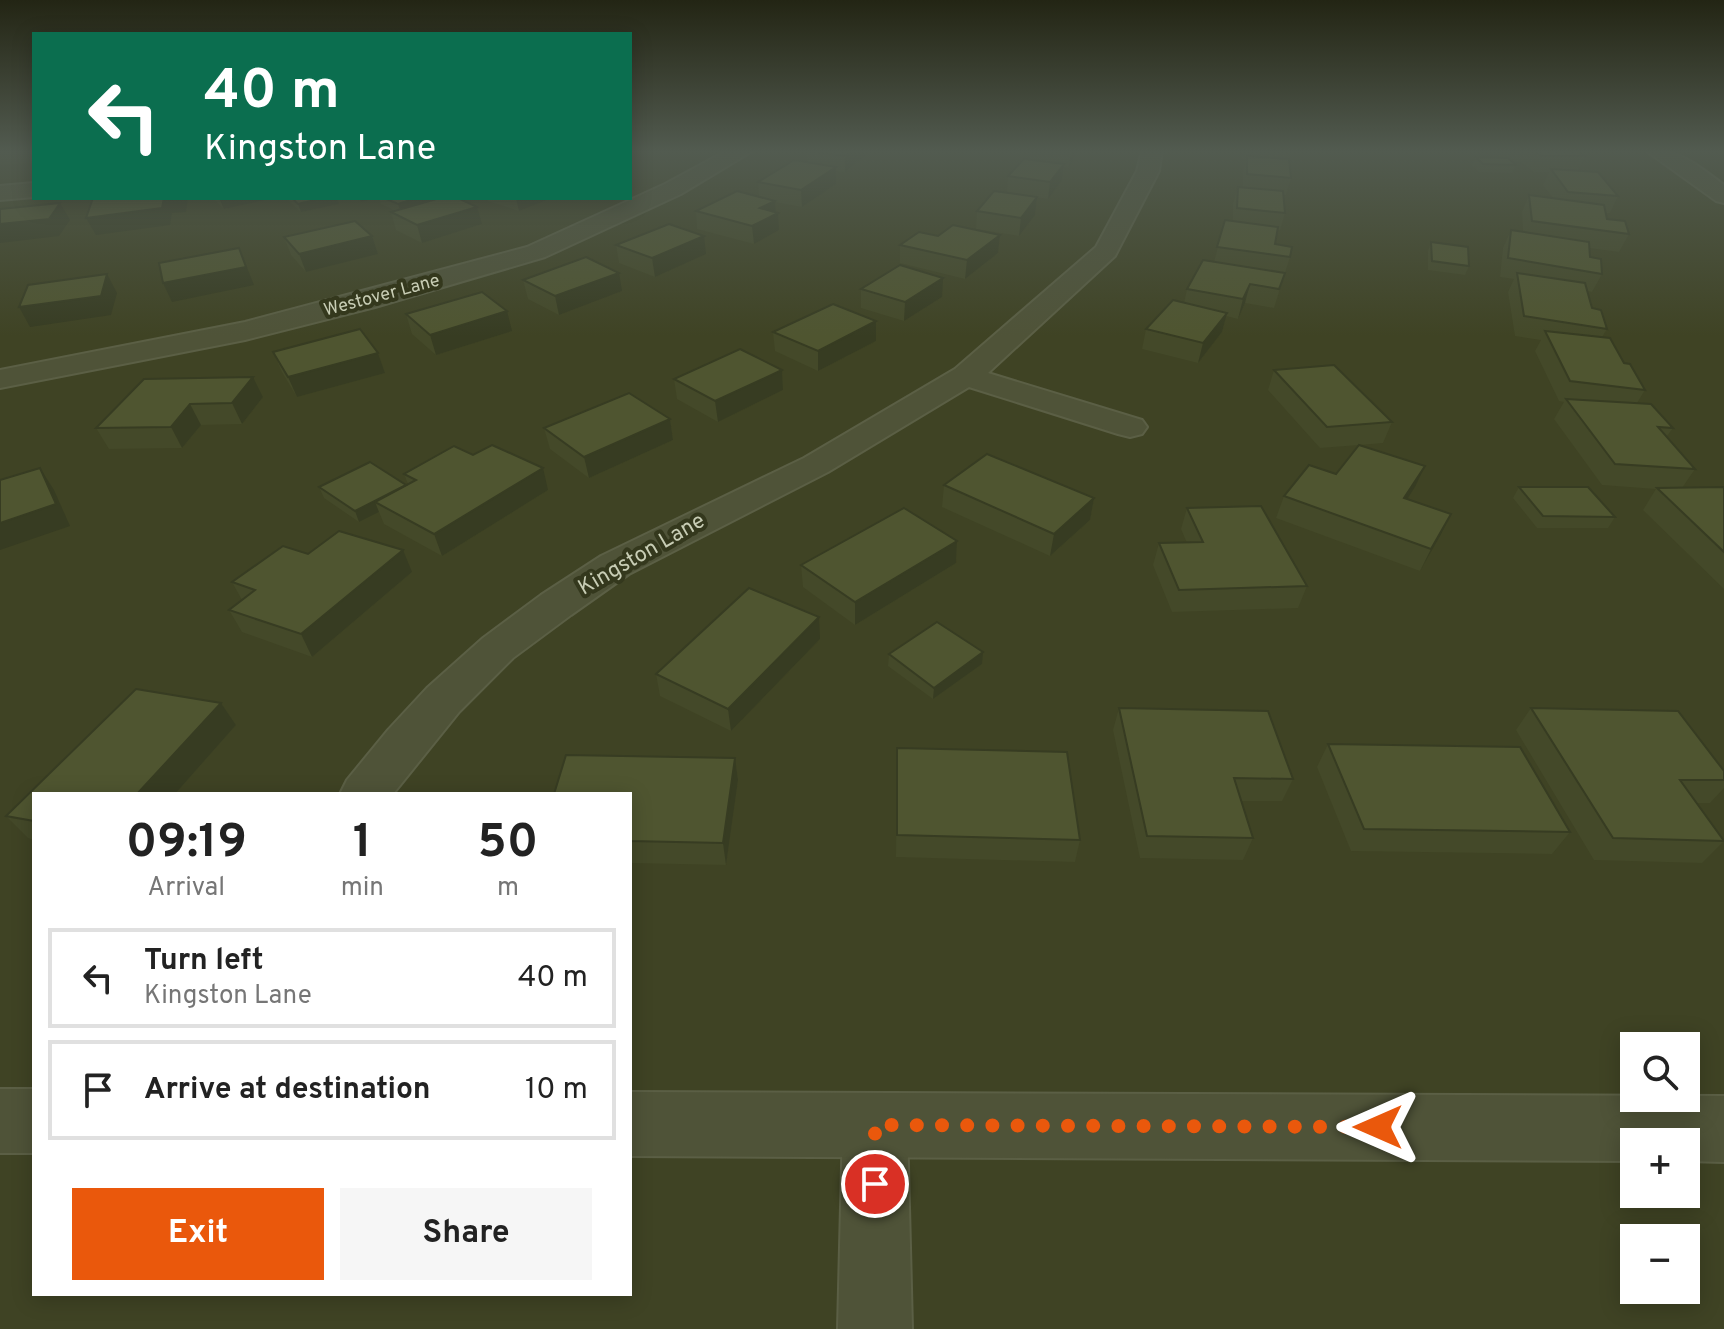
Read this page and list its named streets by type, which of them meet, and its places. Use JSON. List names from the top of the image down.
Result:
{
  "streets": {
    "street": ["Westover Lane", "Kingston Lane"]
  },
  "page": {
    "turn": ["40 m", "Kingston Lane"],
    "eta": [
      "09:19",
      "Arrival",
      "1",
      "min",
      "50",
      "m"
    ],
    "list": [
      {
        "name": "Turn left",
        "note": "Kingston Lane",
        "value": "40 m"
      },
      {
        "name": "Arrive at destination",
        "value": "10 m"
      }
    ],
    "map_buttons": ["+", "−"],
    "buttons": ["Exit", "Share"]
  }
}
